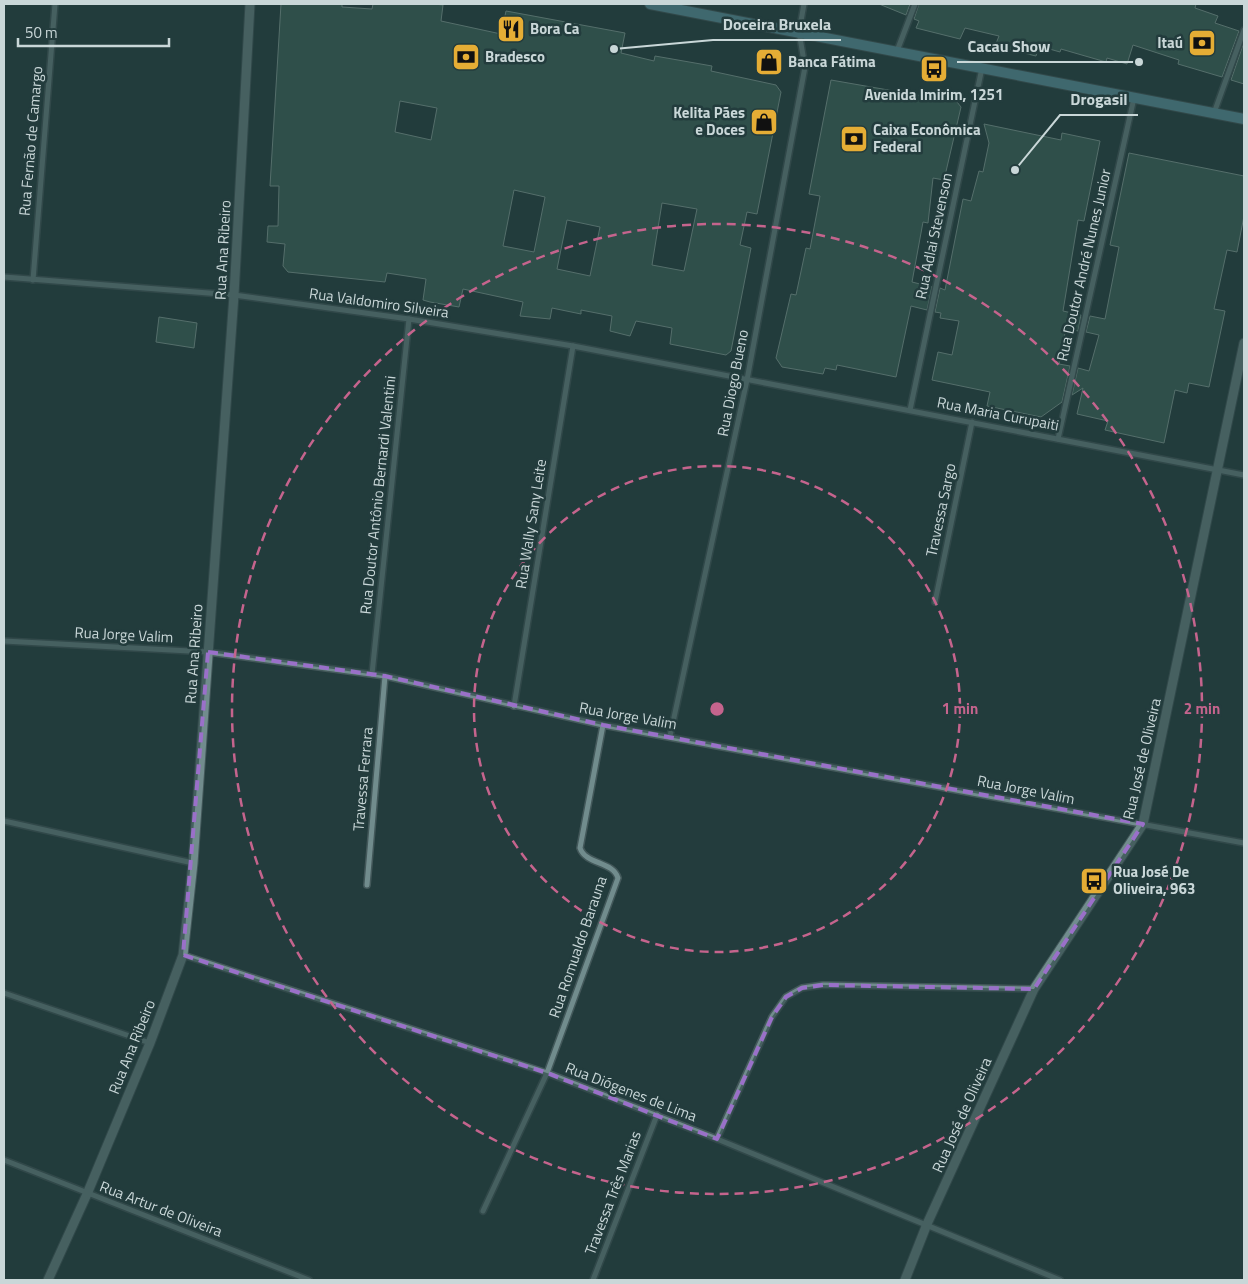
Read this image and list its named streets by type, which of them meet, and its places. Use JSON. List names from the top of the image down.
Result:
{
  "streets": {
    "street": [
      "Rua Fernão de Camargo",
      "Rua Adlai Stevenson",
      "Rua Ana Ribeiro",
      "Rua Doutor André Nunes Junior",
      "Rua Valdomiro Silveira",
      "Rua Diogo Bueno",
      "Rua Maria Curupaiti",
      "Rua Doutor Antônio Bernardi Valentini",
      "Travessa Sargo",
      "Rua Wally Sany Leite",
      "Rua Jorge Valim",
      "Rua José de Oliveira",
      "Travessa Ferrara",
      "Rua Romualdo Barauna",
      "Rua Diógenes de Lima",
      "Travessa Três Marias",
      "Rua Artur de Oliveira"
    ]
  },
  "crossings": [
    ["Rua Fernão de Camargo", "Rua Valdomiro Silveira"],
    ["Rua Adlai Stevenson", "Rua Maria Curupaiti"],
    ["Rua Ana Ribeiro", "Rua Valdomiro Silveira"],
    ["Rua Ana Ribeiro", "Rua Jorge Valim"],
    ["Rua Ana Ribeiro", "Rua Diógenes de Lima"],
    ["Rua Ana Ribeiro", "Rua Artur de Oliveira"],
    ["Rua Doutor André Nunes Junior", "Rua Maria Curupaiti"],
    ["Rua Valdomiro Silveira", "Rua Diogo Bueno"],
    ["Rua Valdomiro Silveira", "Rua Maria Curupaiti"],
    ["Rua Valdomiro Silveira", "Rua Doutor Antônio Bernardi Valentini"],
    ["Rua Valdomiro Silveira", "Rua Wally Sany Leite"],
    ["Rua Diogo Bueno", "Rua Maria Curupaiti"],
    ["Rua Diogo Bueno", "Rua Jorge Valim"],
    ["Rua Maria Curupaiti", "Travessa Sargo"],
    ["Rua Maria Curupaiti", "Rua José de Oliveira"],
    ["Rua Doutor Antônio Bernardi Valentini", "Rua Jorge Valim"],
    ["Rua Wally Sany Leite", "Rua Jorge Valim"],
    ["Rua Jorge Valim", "Rua José de Oliveira"],
    ["Rua Jorge Valim", "Travessa Ferrara"],
    ["Rua Jorge Valim", "Rua Romualdo Barauna"],
    ["Rua José de Oliveira", "Rua Diógenes de Lima"],
    ["Rua Romualdo Barauna", "Rua Diógenes de Lima"],
    ["Rua Diógenes de Lima", "Travessa Três Marias"]
  ],
  "places": {
    "restaurant": ["Bora Ca"],
    "bank": ["Itaú", "Bradesco", "Caixa Econômica Federal"],
    "other": ["Doceira Bruxela", "Cacau Show", "Drogasil"],
    "shop": ["Banca Fátima", "Kelita Pães e Doces"],
    "bus stop": ["Avenida Imirim, 1251", "Rua José De Oliveira, 963"]
  },
  "scale_bar": "50 m",
  "rings": ["1 min", "2 min"]
}
